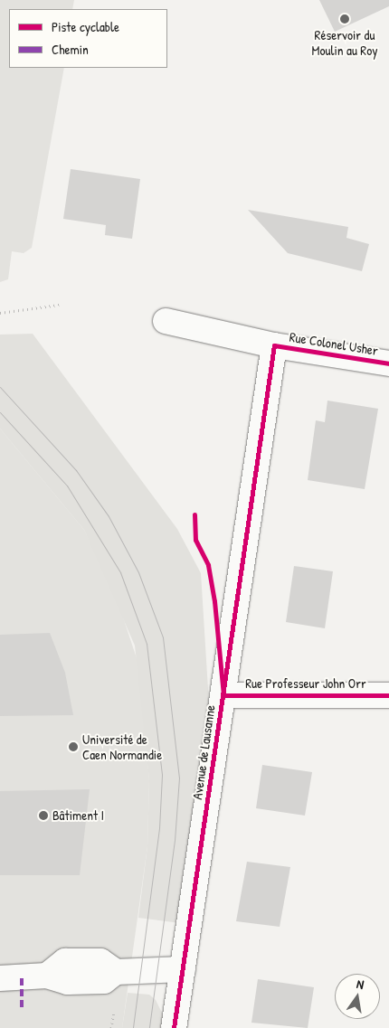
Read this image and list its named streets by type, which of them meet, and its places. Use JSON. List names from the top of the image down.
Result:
{
  "streets": {
    "street": ["Rue Colonel Usher", "Rue Professeur John Orr", "Avenue de Lausanne"]
  },
  "crossings": [
    ["Rue Colonel Usher", "Avenue de Lausanne"],
    ["Rue Professeur John Orr", "Avenue de Lausanne"]
  ],
  "places": ["Réservoir du Moulin au Roy", "Université de Caen Normandie", "Bâtiment I"],
  "legend": ["Piste cyclable", "Chemin"],
  "north": "top"
}
